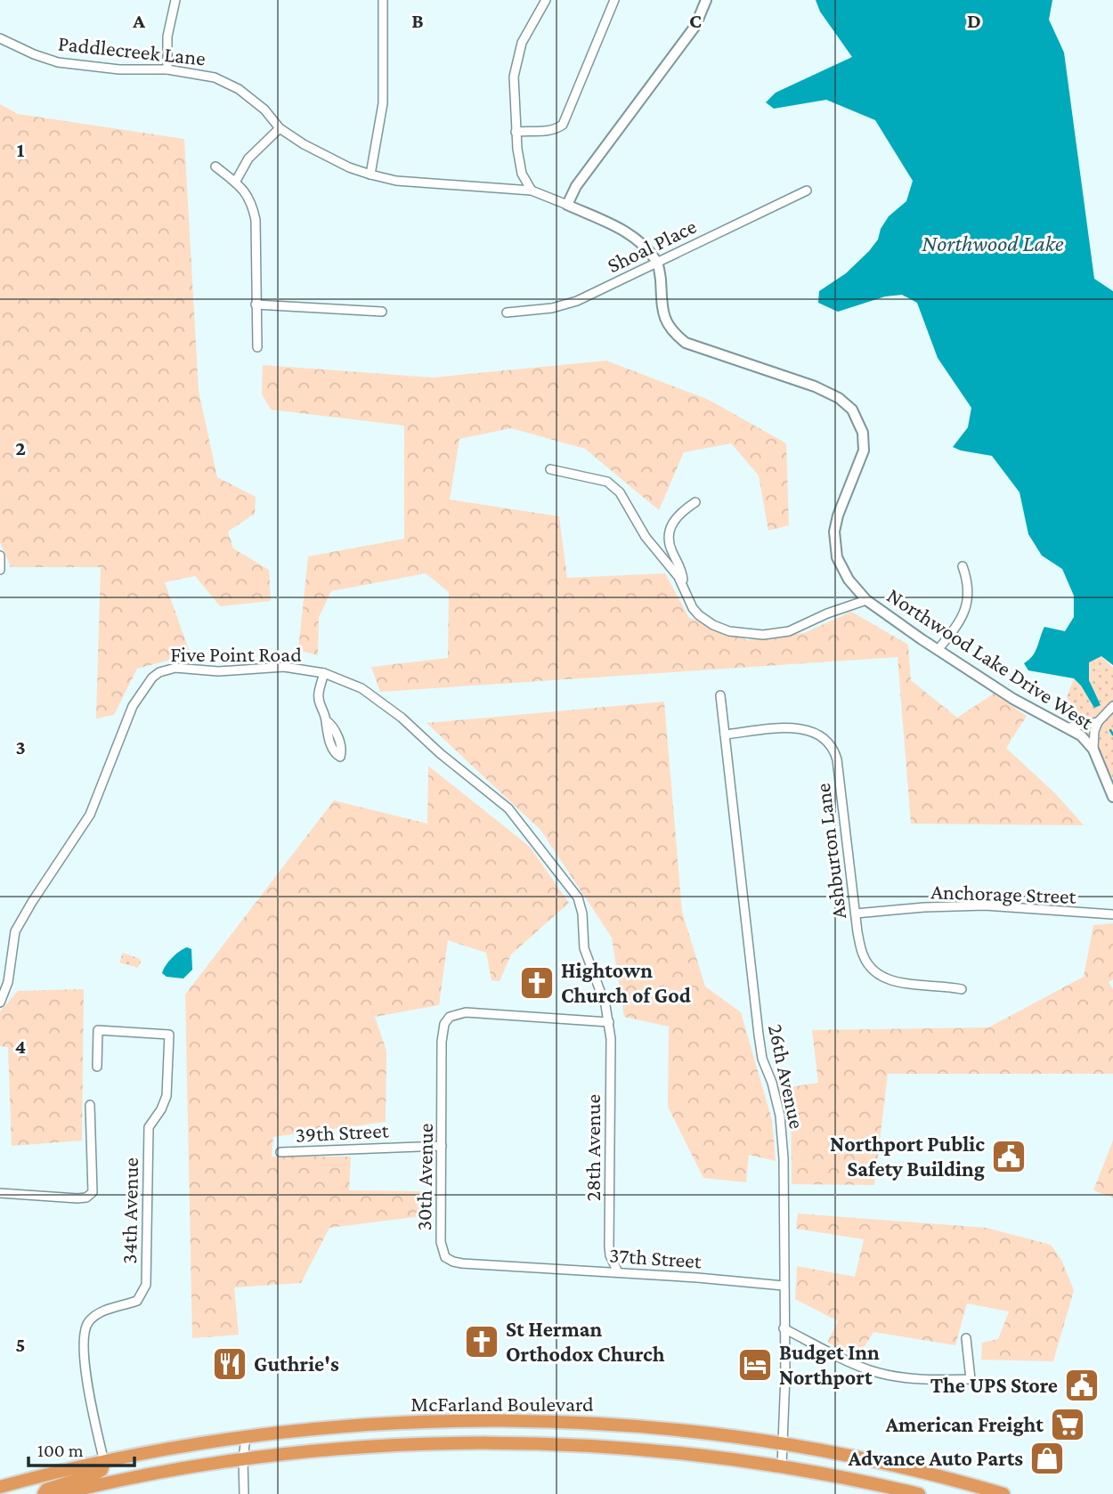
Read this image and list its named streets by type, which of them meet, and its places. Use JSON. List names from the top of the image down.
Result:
{
  "streets": {
    "highway": ["McFarland Boulevard"],
    "street": [
      "Paddlecreek Lane",
      "Shoal Place",
      "Five Point Road",
      "Northwood Lake Drive West",
      "Ashburton Lane",
      "Anchorage Street",
      "26th Avenue",
      "39th Street",
      "28th Avenue",
      "30th Avenue",
      "34th Avenue",
      "37th Street"
    ]
  },
  "crossings": [
    ["Shoal Place", "Northwood Lake Drive West"],
    ["Five Point Road", "28th Avenue"],
    ["Five Point Road", "30th Avenue"],
    ["Ashburton Lane", "Anchorage Street"],
    ["Ashburton Lane", "26th Avenue"],
    ["26th Avenue", "37th Street"],
    ["26th Avenue", "McFarland Boulevard"],
    ["39th Street", "30th Avenue"],
    ["28th Avenue", "30th Avenue"],
    ["28th Avenue", "37th Street"],
    ["30th Avenue", "37th Street"],
    ["34th Avenue", "McFarland Boulevard"]
  ],
  "water": ["Northwood Lake"],
  "places": {
    "church": ["Hightown Church of God", "St Herman Orthodox Church"],
    "public building": ["Northport Public Safety Building", "The UPS Store"],
    "restaurant": ["Guthrie's"],
    "hotel": ["Budget Inn Northport"],
    "supermarket": ["American Freight"],
    "shop": ["Advance Auto Parts"]
  },
  "scale_bar": "100 m",
  "grid": {
    "columns": [
      "A",
      "B",
      "C",
      "D"
    ],
    "rows": [
      "1",
      "2",
      "3",
      "4",
      "5"
    ]
  }
}
